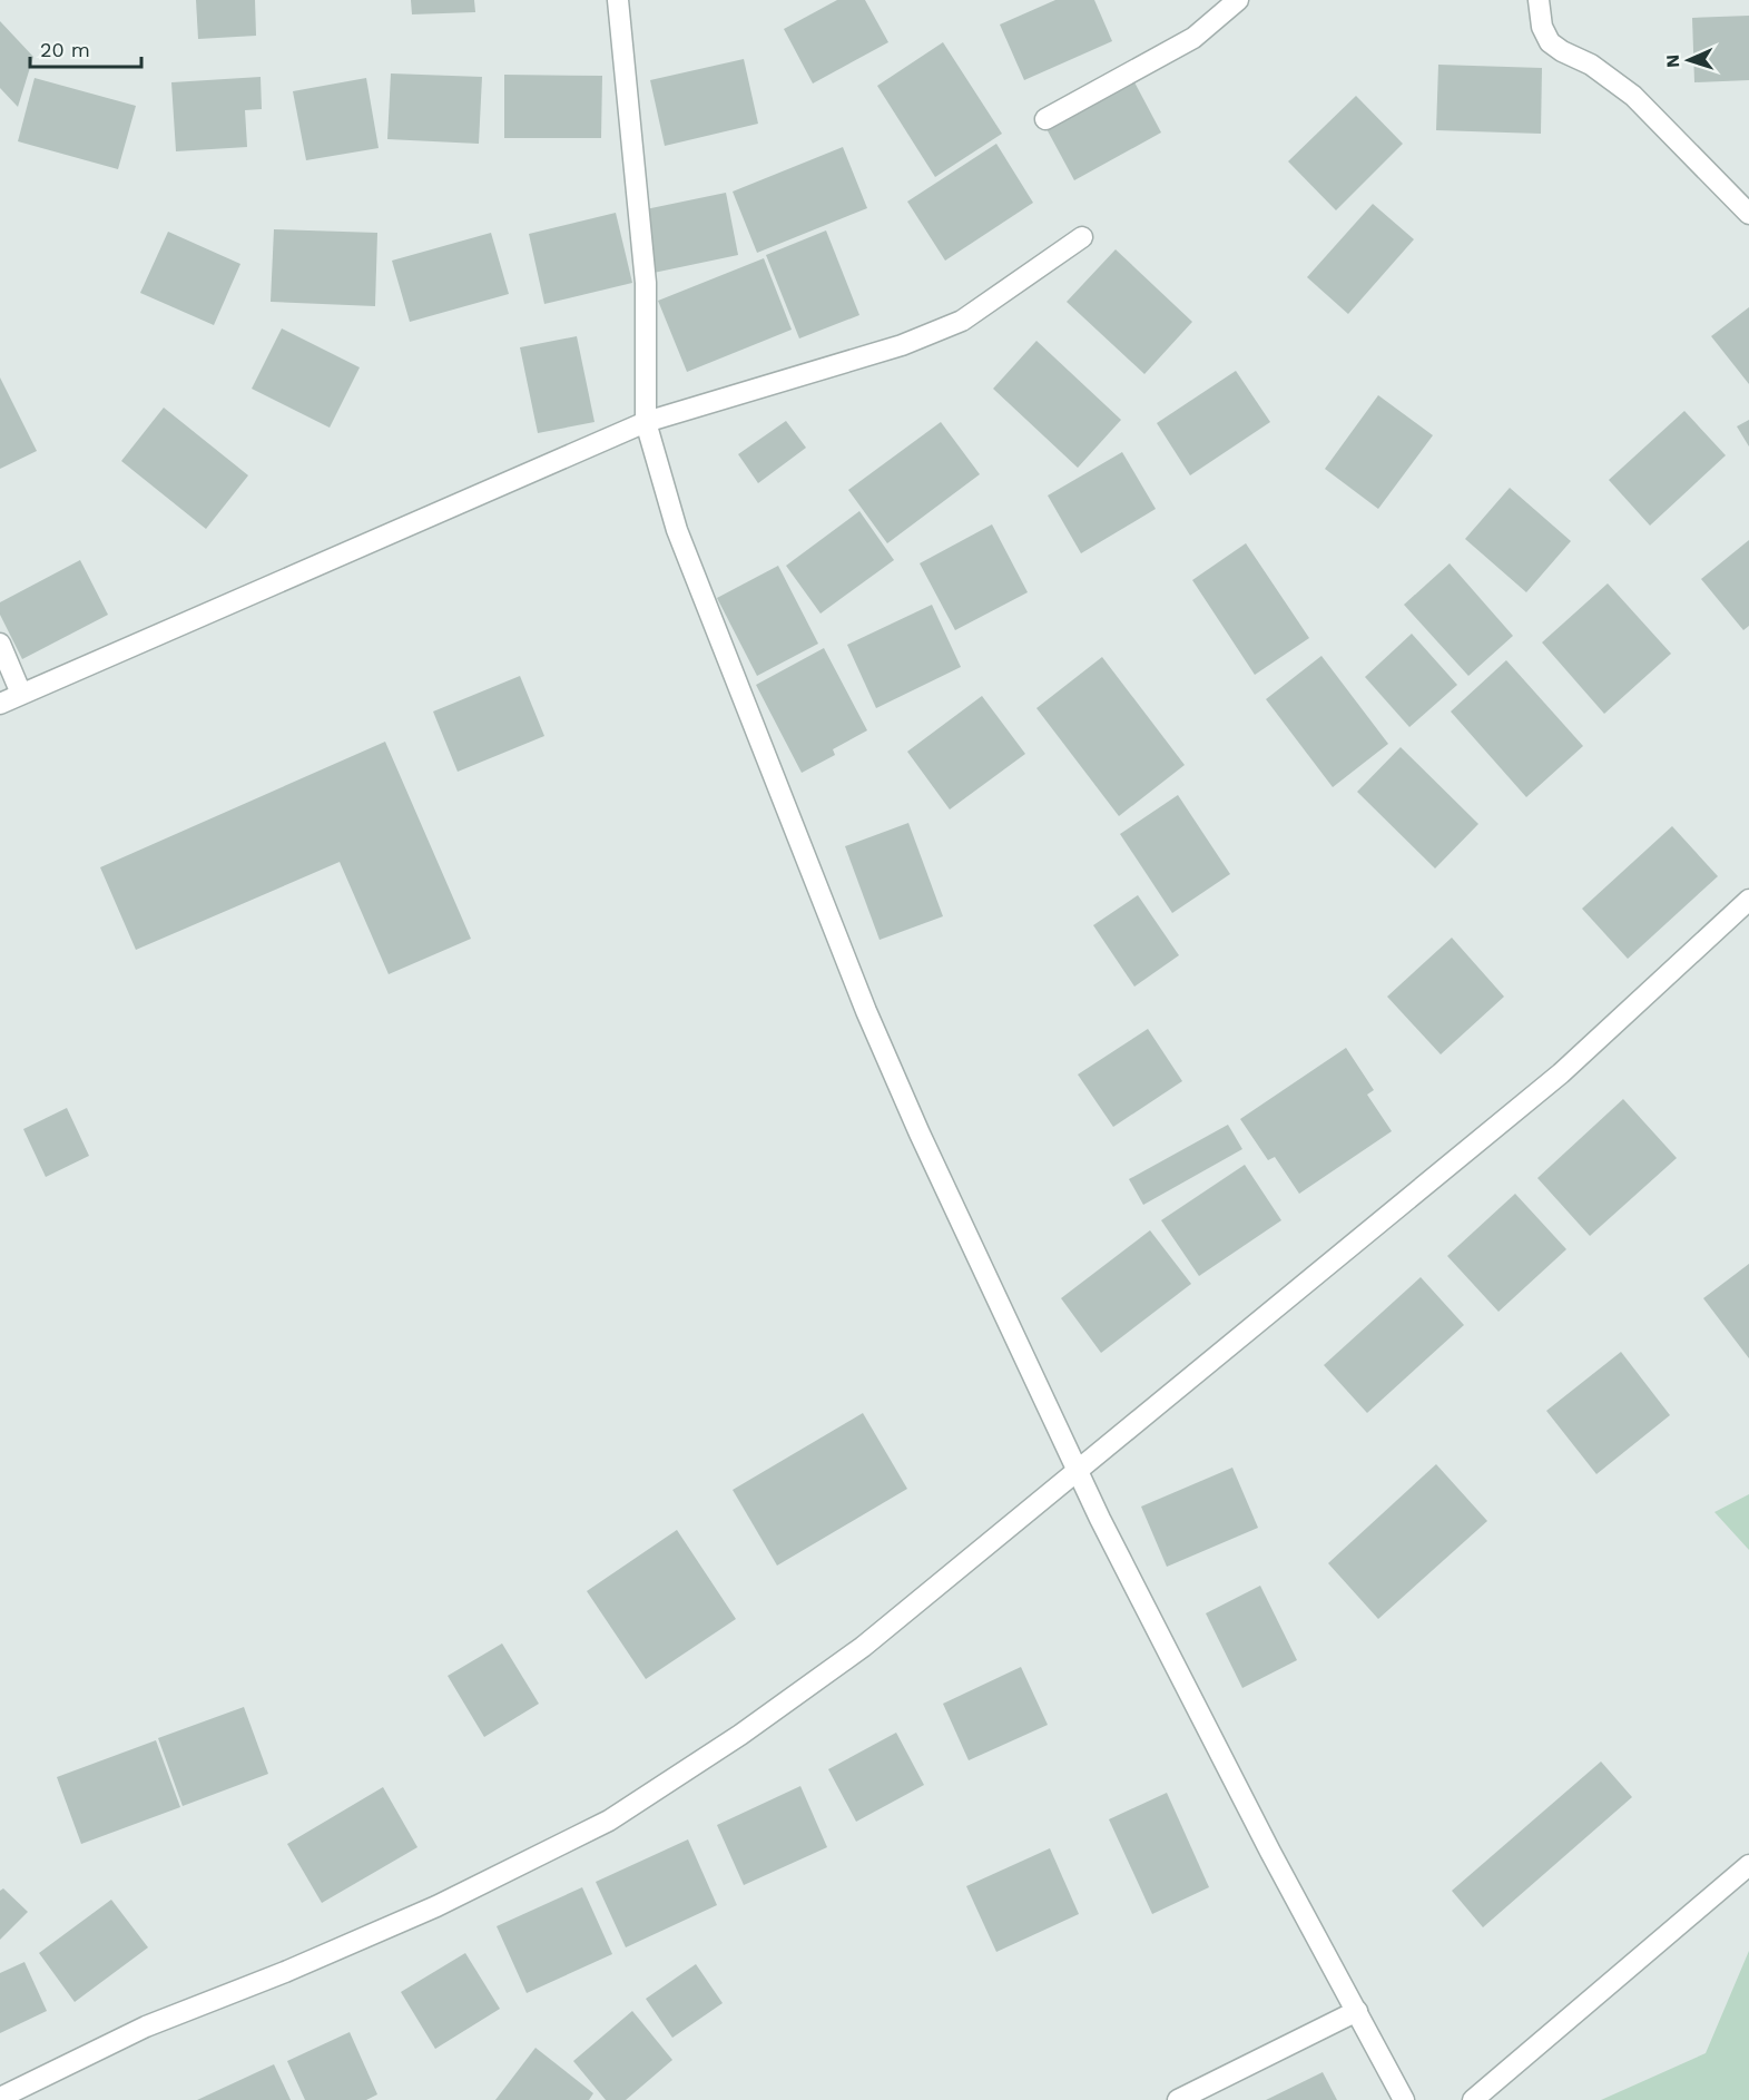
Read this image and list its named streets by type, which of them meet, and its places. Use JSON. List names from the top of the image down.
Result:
{
  "scale_bar": "20 m",
  "north": "left"
}
